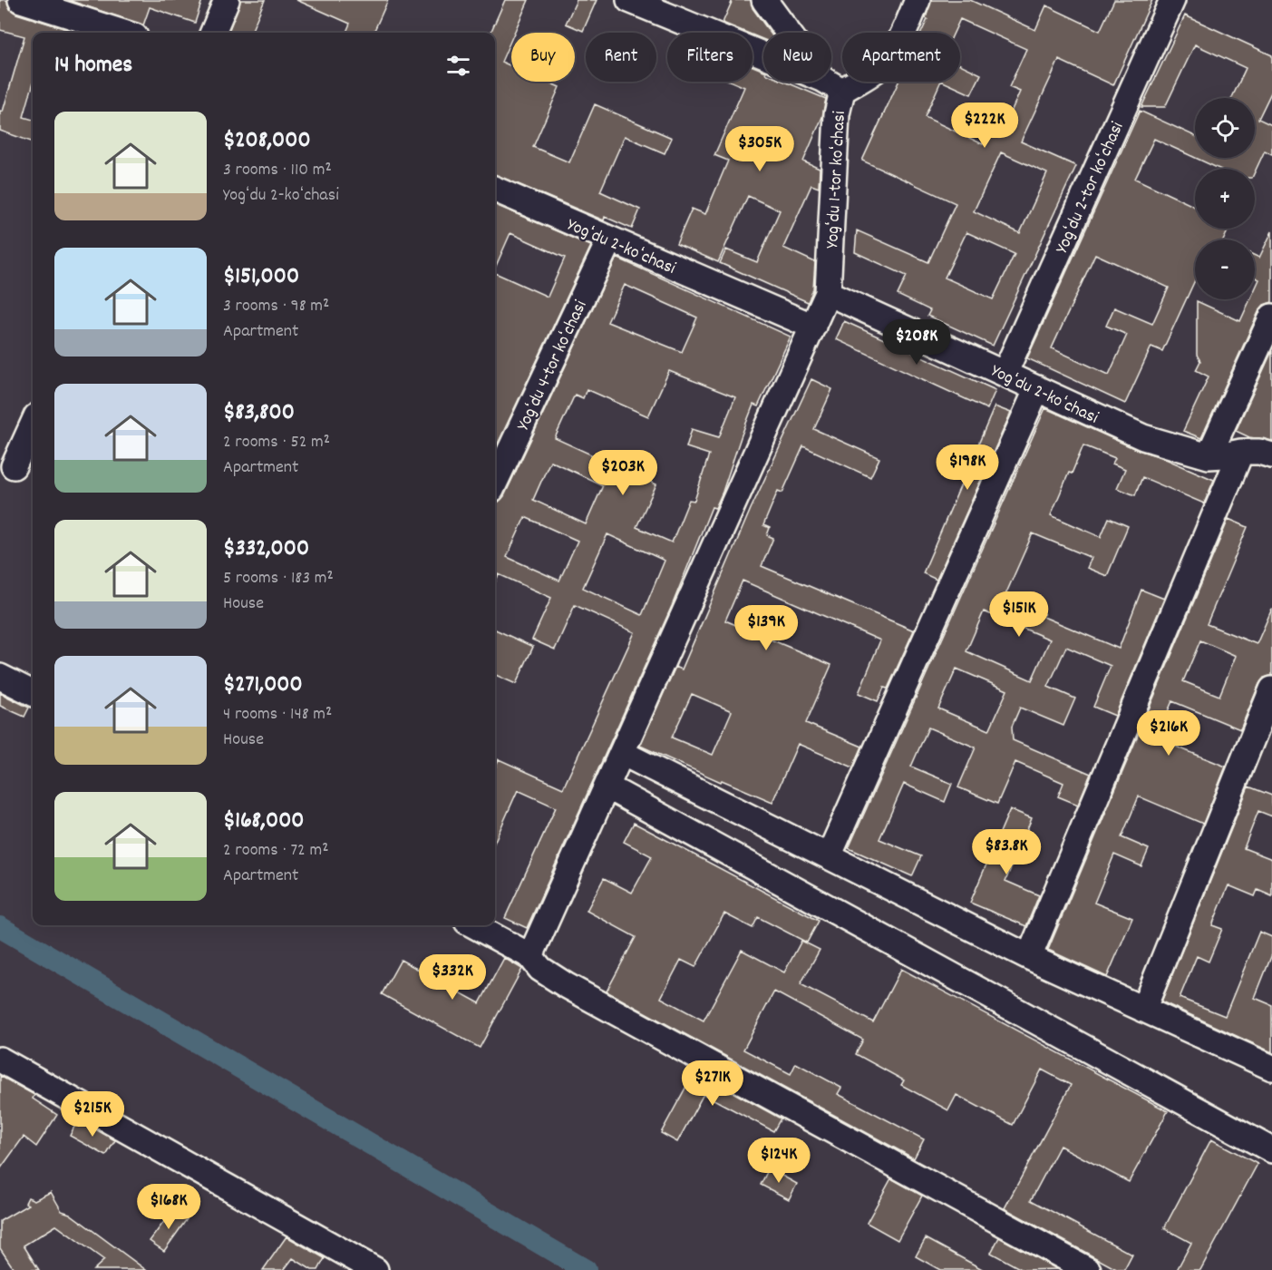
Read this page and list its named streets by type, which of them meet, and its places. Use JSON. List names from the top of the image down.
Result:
{
  "streets": {
    "street": [
      "Yogʻdu 1-tor koʻchasi",
      "Yogʻdu 2-tor koʻchasi",
      "Yogʻdu 2-koʻchasi",
      "Yogʻdu 4-tor koʻchasi"
    ]
  },
  "crossings": [
    ["Yogʻdu 1-tor koʻchasi", "Yogʻdu 2-koʻchasi"],
    ["Yogʻdu 2-tor koʻchasi", "Yogʻdu 2-koʻchasi"],
    ["Yogʻdu 2-koʻchasi", "Yogʻdu 4-tor koʻchasi"]
  ],
  "page": {
    "chip": [
      "Buy",
      "Rent",
      "Filters",
      "New",
      "Apartment"
    ],
    "heading": "14 homes",
    "map_buttons": ["+", "−"],
    "list": [
      {
        "name": "$208,000",
        "note": "3 rooms · 110 m² · Yogʻdu 2-koʻchasi"
      },
      {
        "name": "$151,000",
        "note": "3 rooms · 98 m² · Apartment"
      },
      {
        "name": "$83,800",
        "note": "2 rooms · 52 m² · Apartment"
      },
      {
        "name": "$332,000",
        "note": "5 rooms · 183 m² · House"
      },
      {
        "name": "$271,000",
        "note": "4 rooms · 148 m² · House"
      },
      {
        "name": "$168,000",
        "note": "2 rooms · 72 m² · Apartment"
      }
    ],
    "price": [
      "$222K",
      "$305K",
      "$208K",
      "$198K",
      "$203K",
      "$151K",
      "$139K",
      "$216K",
      "$83.8K",
      "$332K",
      "$271K",
      "$215K",
      "$124K",
      "$168K"
    ]
  }
}
